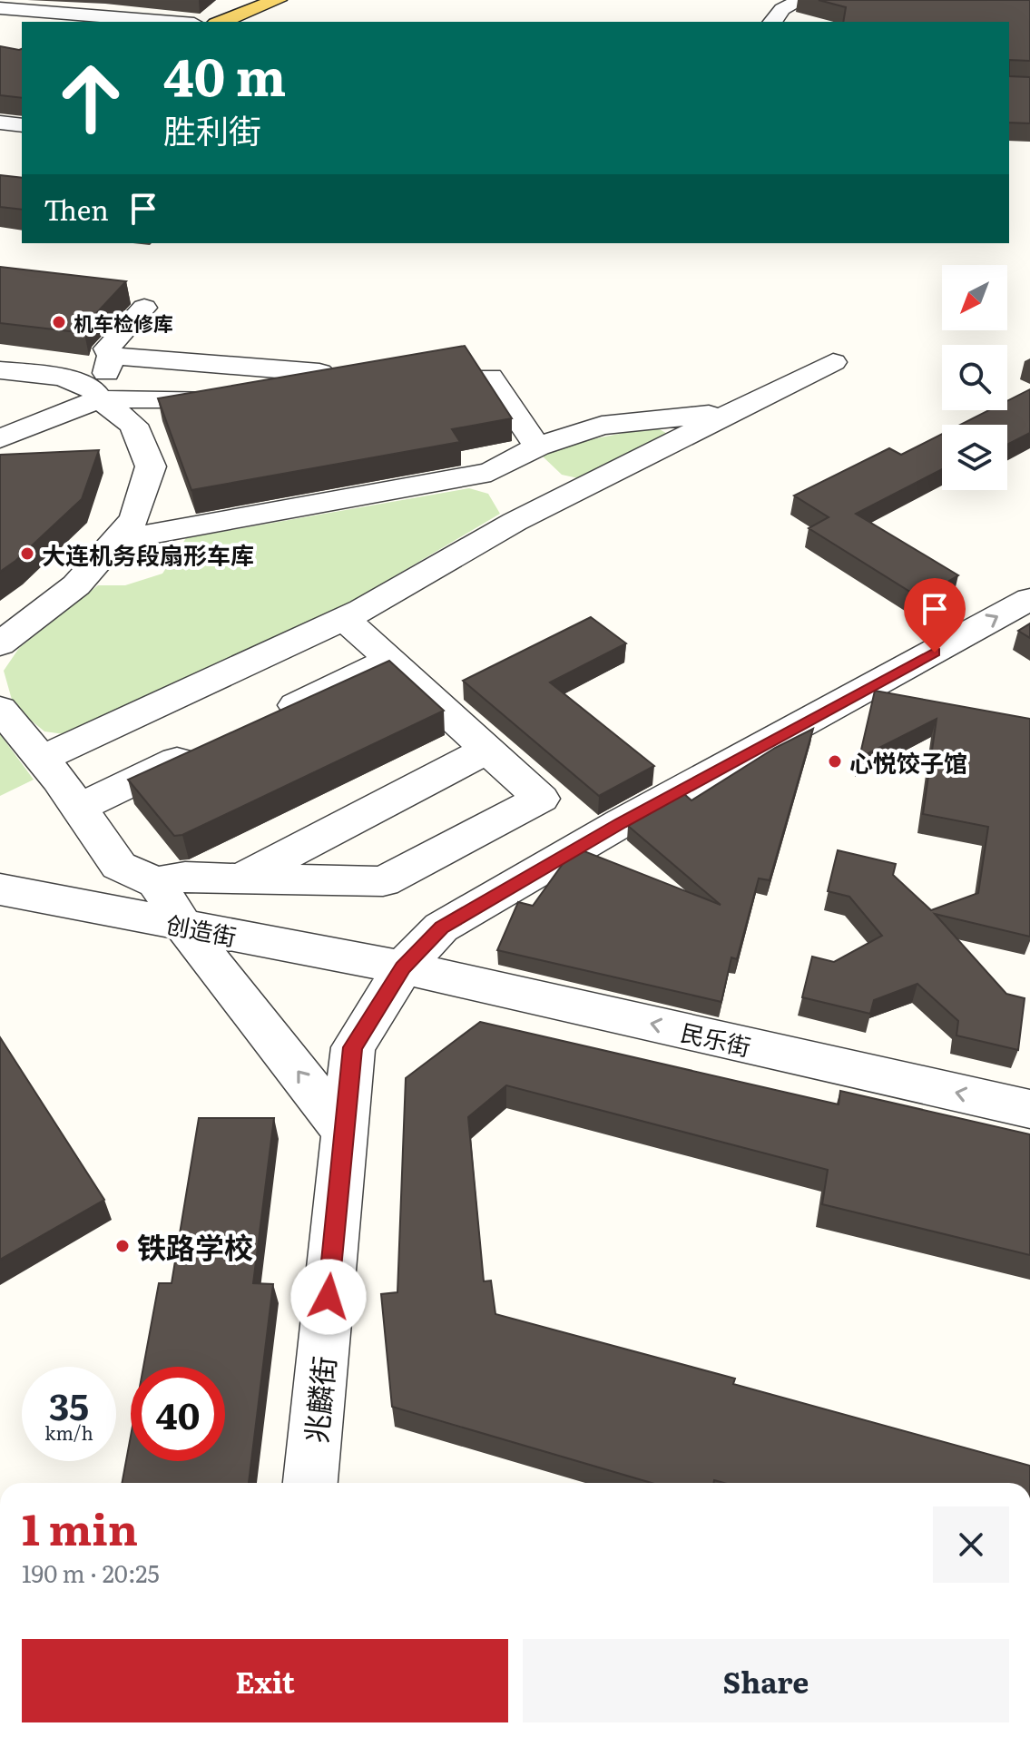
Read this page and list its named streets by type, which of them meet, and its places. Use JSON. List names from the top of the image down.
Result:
{
  "streets": {
    "street": ["创造街", "民乐街", "兆麟街"]
  },
  "crossings": [
    ["创造街", "民乐街"],
    ["创造街", "兆麟街"],
    ["民乐街", "兆麟街"]
  ],
  "one_way": ["民乐街"],
  "places": [
    "机车检修库",
    "大连机务段扇形车库",
    "心悦饺子馆",
    "铁路学校"
  ],
  "north": "bottom left",
  "page": {
    "turn": ["40 m", "胜利街"],
    "then": "Then",
    "speed": "35 km/h",
    "limit": "40",
    "heading": ["1 min", "190 m · 20:25"],
    "buttons": ["Exit", "Share"]
  }
}
